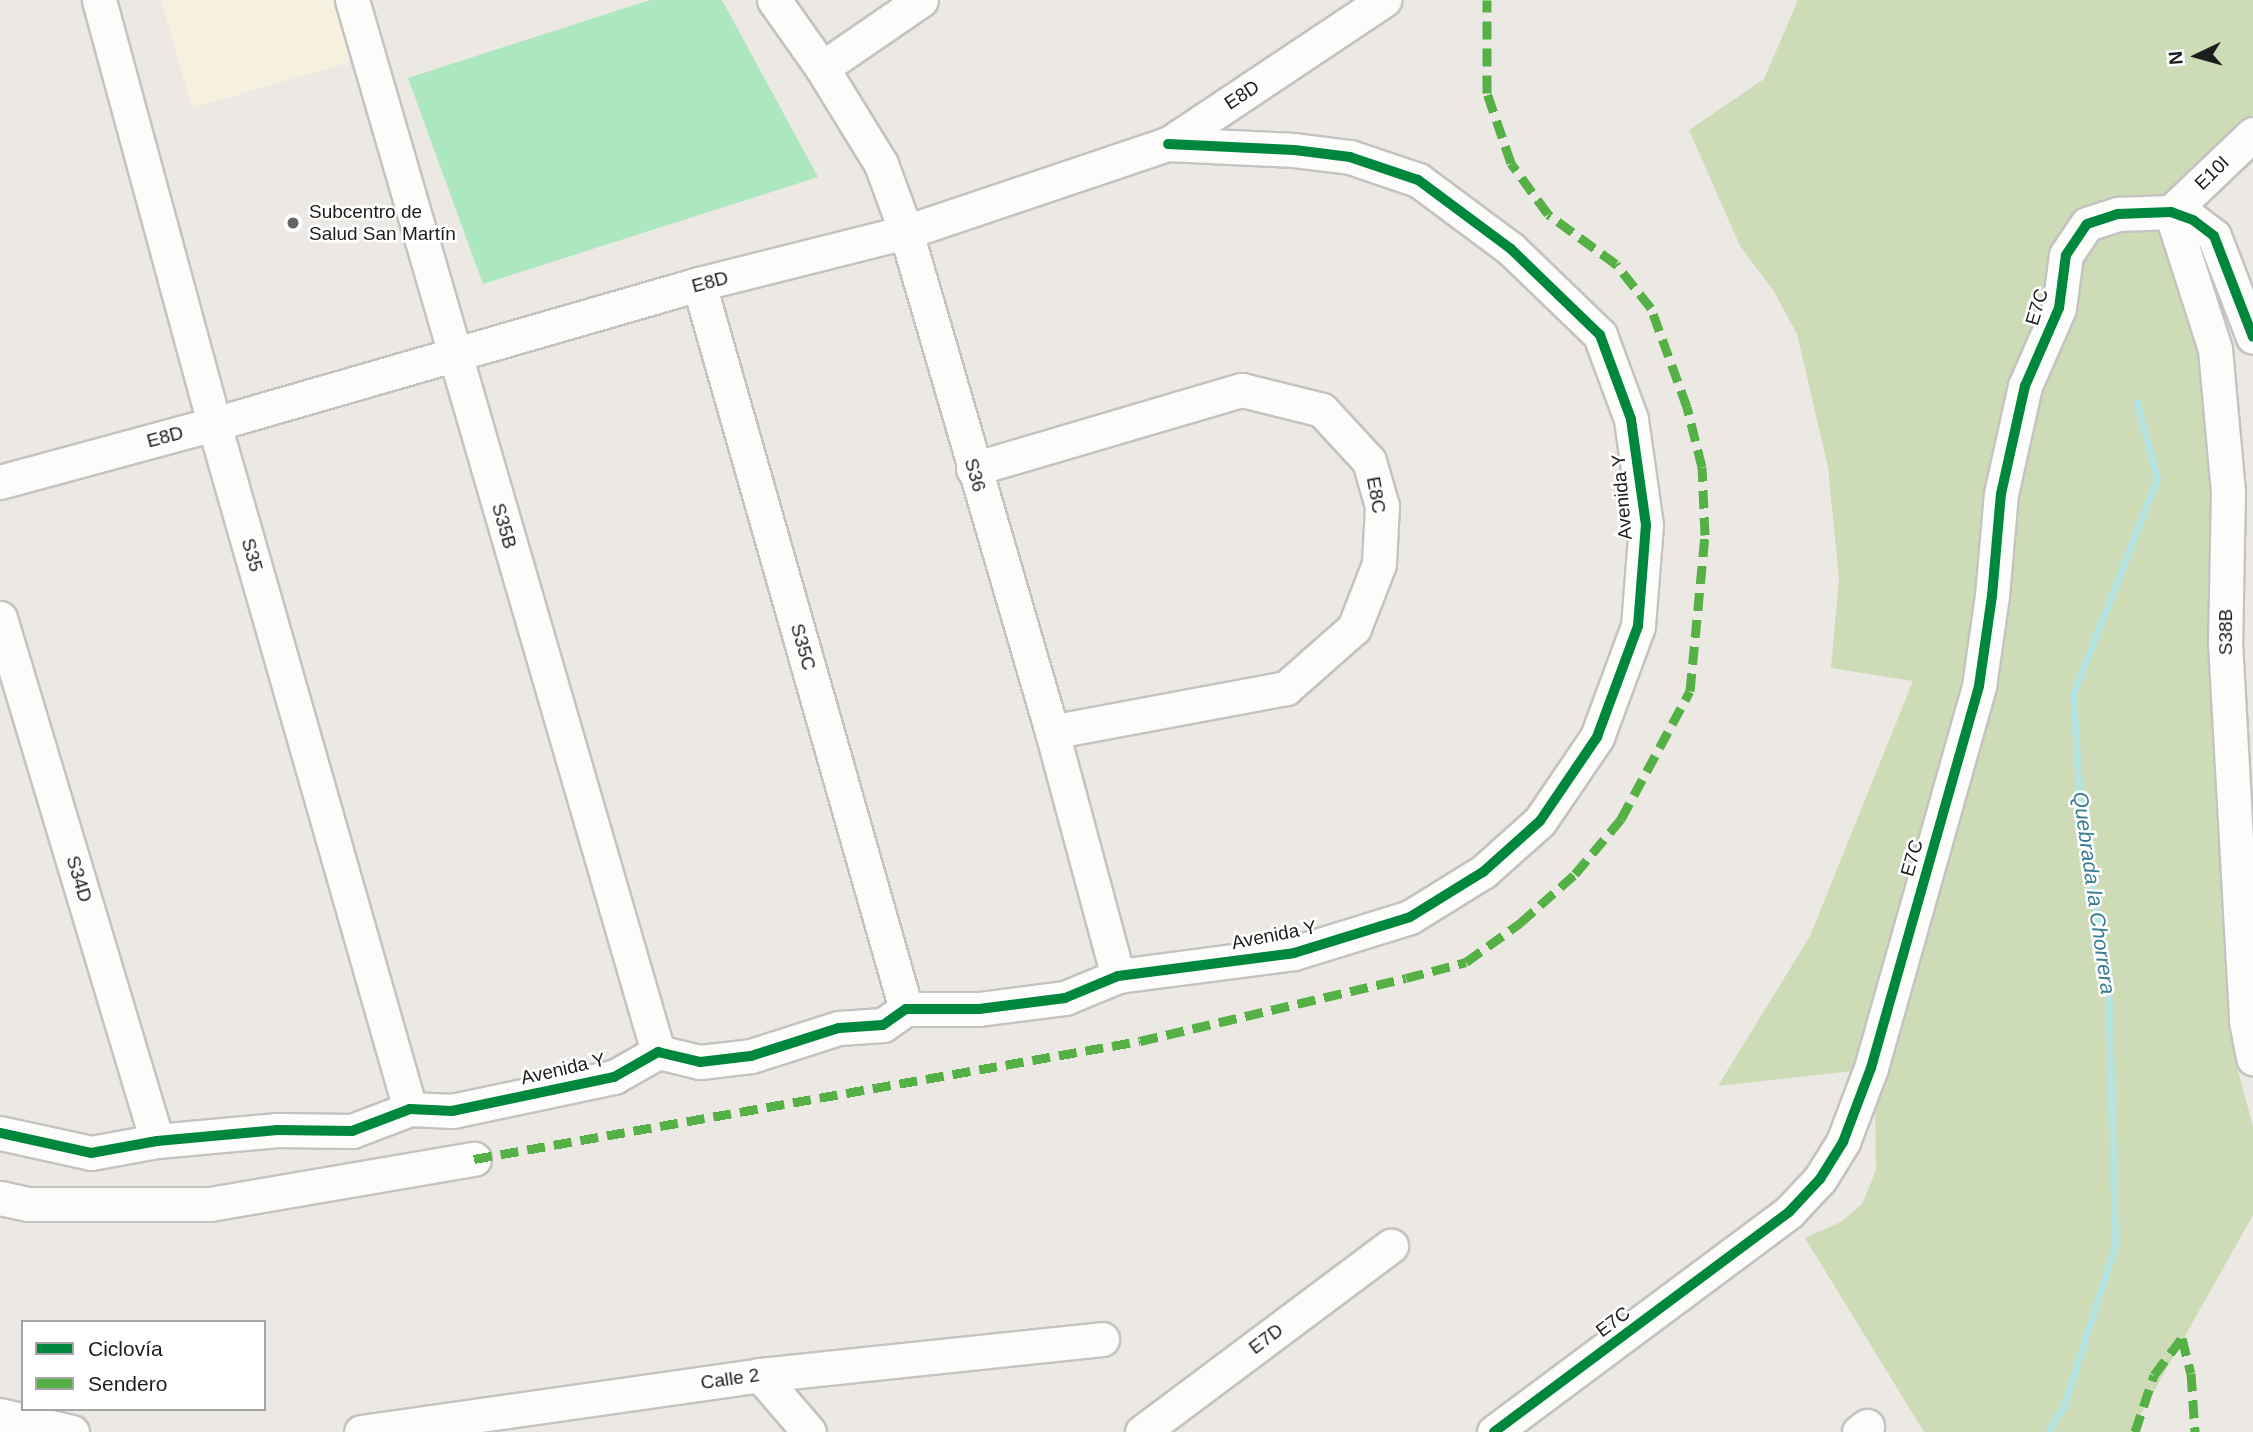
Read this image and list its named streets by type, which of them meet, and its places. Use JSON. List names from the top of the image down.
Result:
{
  "streets": {
    "street": [
      "E8D",
      "E10I",
      "E7C",
      "S36",
      "E8C",
      "Avenida Y",
      "S35B",
      "S35",
      "S38B",
      "S35C",
      "S34D",
      "E7D",
      "Calle 2"
    ]
  },
  "crossings": [
    ["E8D", "S36"],
    ["E8D", "Avenida Y"],
    ["E8D", "S35B"],
    ["E8D", "S35"],
    ["E8D", "S35C"],
    ["E10I", "E7C"],
    ["E10I", "S38B"],
    ["E7C", "S38B"],
    ["S36", "E8C"],
    ["S36", "Avenida Y"],
    ["Avenida Y", "S35B"],
    ["Avenida Y", "S35"],
    ["Avenida Y", "S35C"],
    ["Avenida Y", "S34D"]
  ],
  "water": ["Quebrada la Chorrera"],
  "places": ["Subcentro de Salud San Martín"],
  "legend": ["Ciclovía", "Sendero"],
  "north": "left"
}
